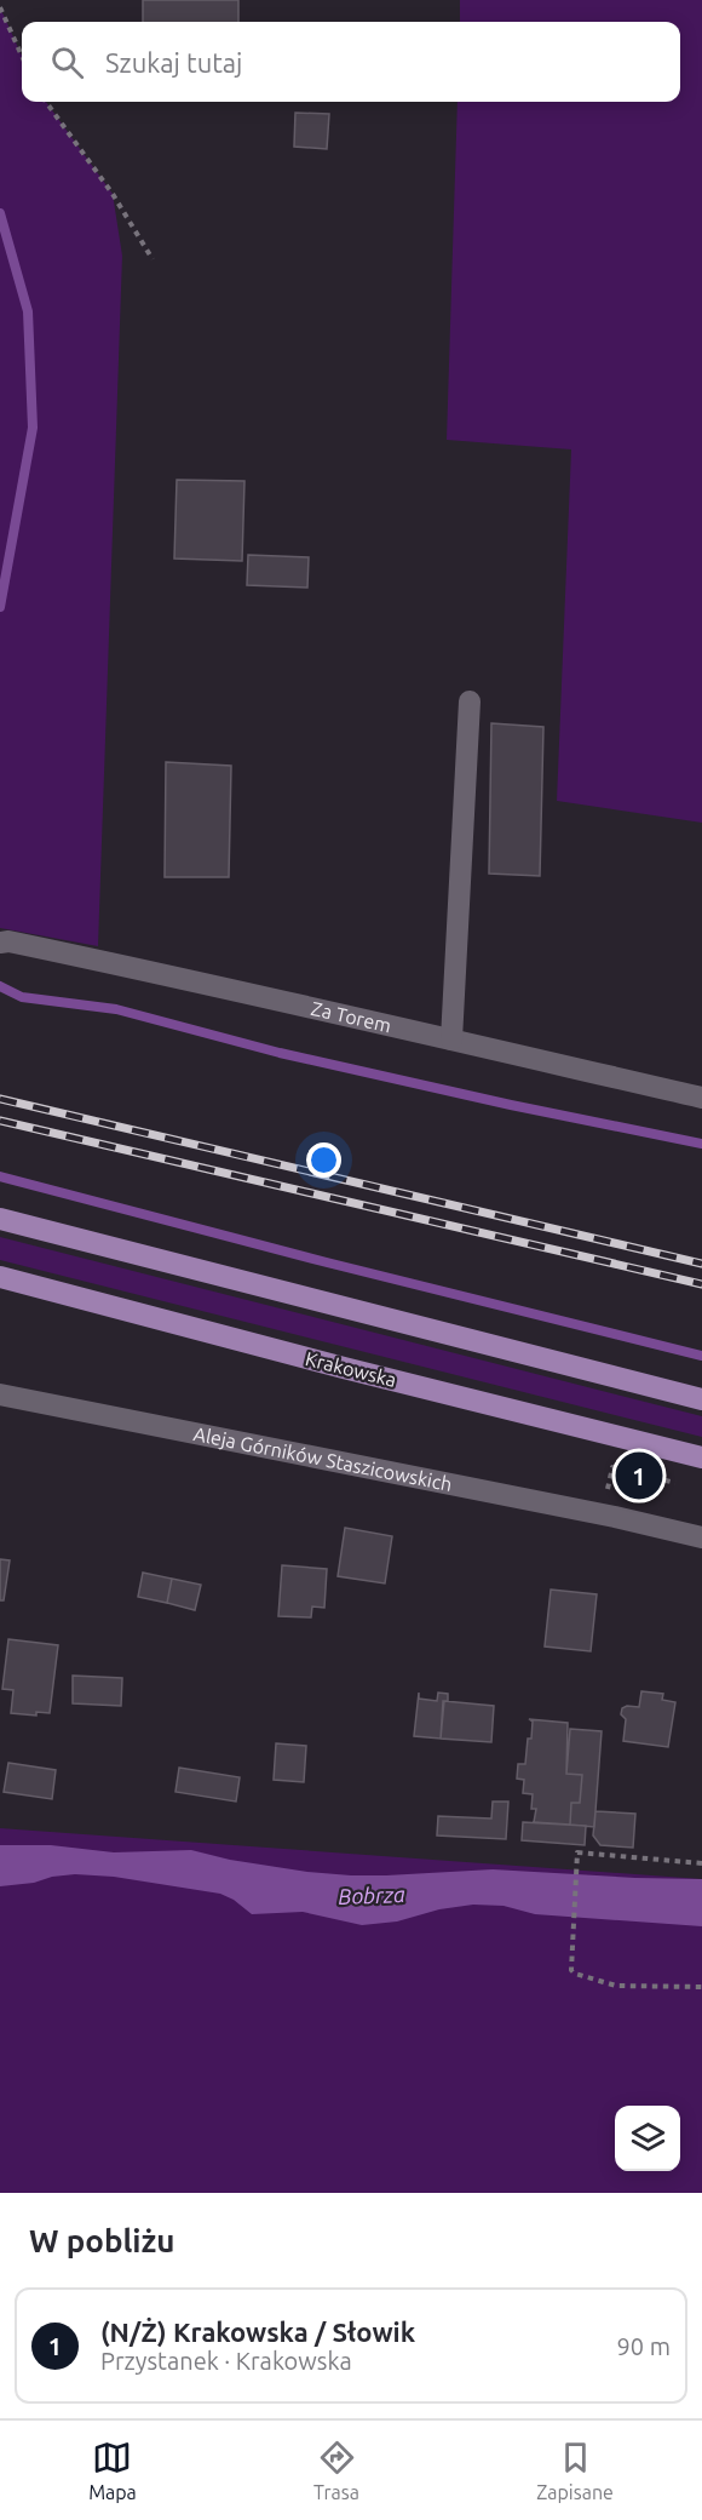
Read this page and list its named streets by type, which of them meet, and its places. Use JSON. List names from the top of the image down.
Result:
{
  "streets": {
    "main road": ["Krakowska"],
    "street": ["Za Torem", "Aleja Górników Staszicowskich"]
  },
  "water": ["Bobrza"],
  "page": {
    "search": "Szukaj tutaj",
    "pins": "1",
    "heading": "W pobliżu",
    "list": [
      {
        "mark": "1",
        "name": "(N/Ż) Krakowska / Słowik",
        "note": "Przystanek · Krakowska",
        "value": "90 m"
      }
    ],
    "nav": ["Mapa", "Trasa", "Zapisane"]
  }
}
